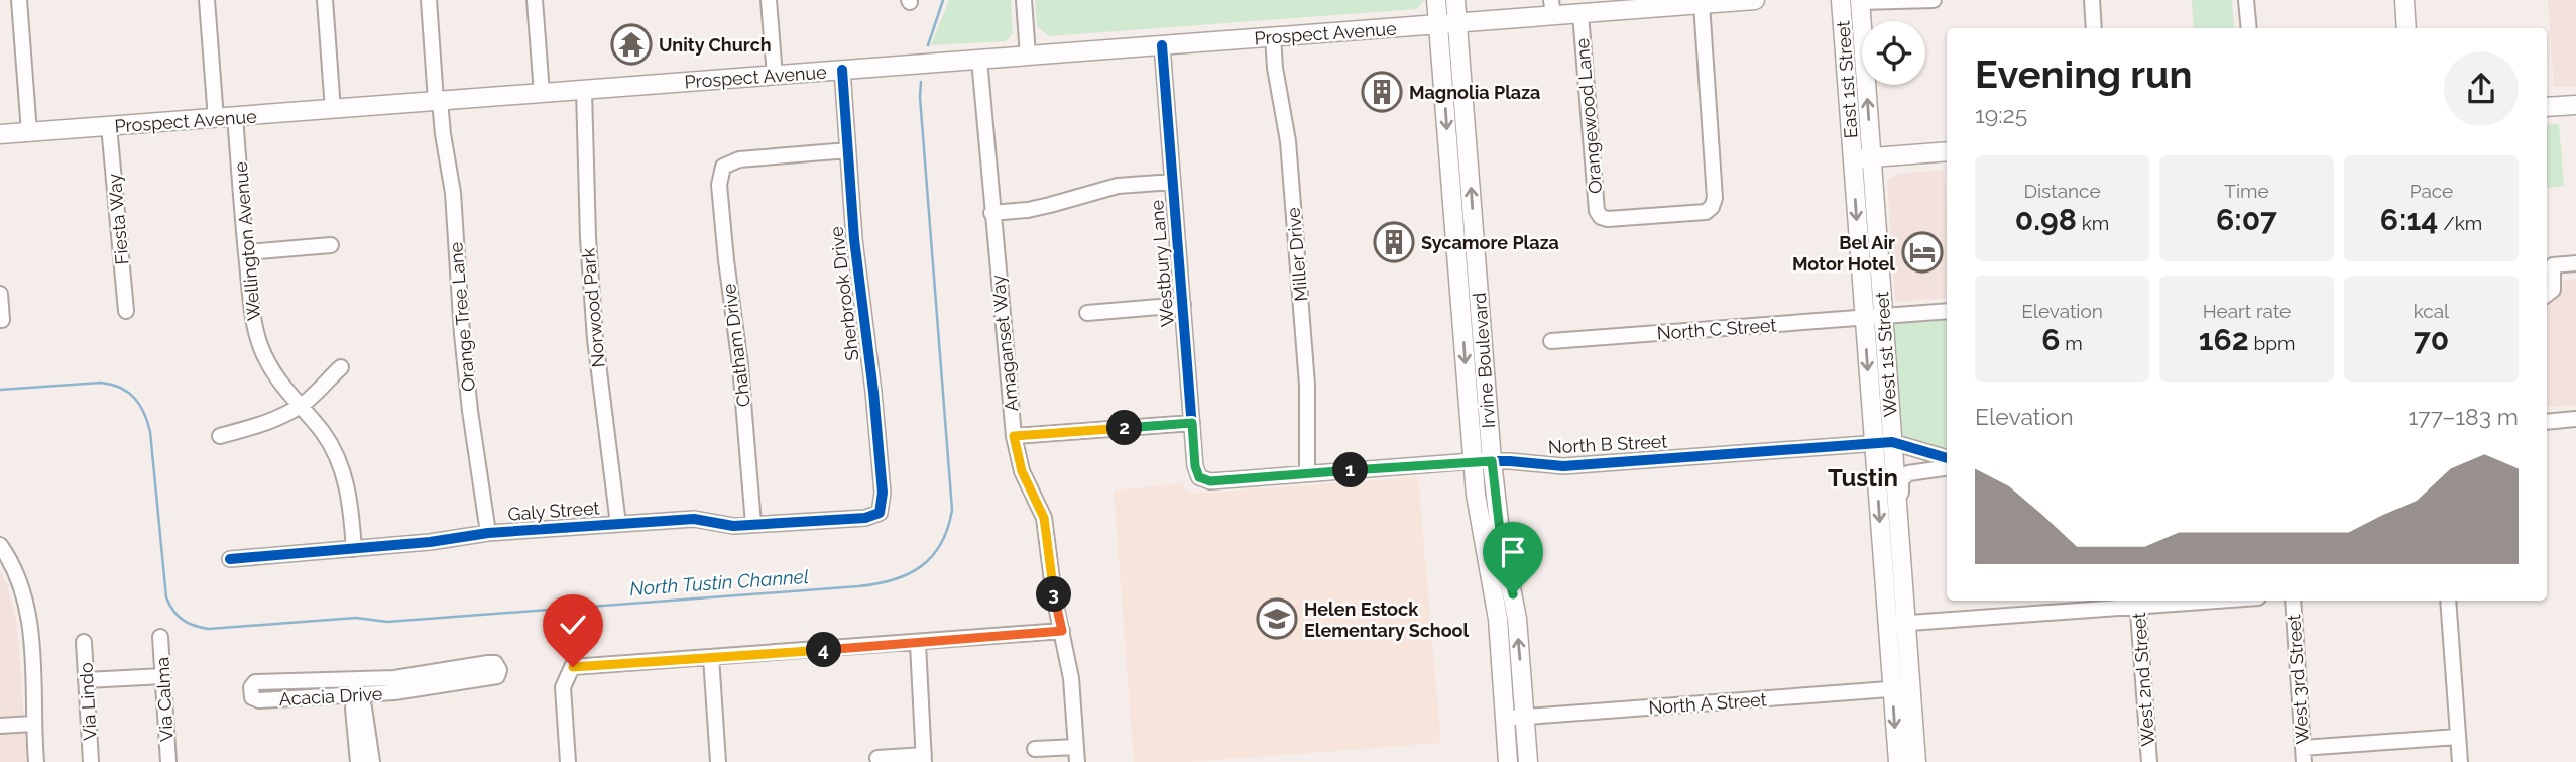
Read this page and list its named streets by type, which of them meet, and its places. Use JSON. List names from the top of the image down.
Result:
{
  "streets": {
    "main road": [
      "Prospect Avenue",
      "East 1st Street",
      "West 1st Street",
      "Irvine Boulevard"
    ],
    "street": [
      "Orangewood Lane",
      "Fiesta Way",
      "Wellington Avenue",
      "Miller Drive",
      "Westbury Lane",
      "Sherbrook Drive",
      "Norwood Park",
      "Orange Tree Lane",
      "North C Street",
      "Amaganset Way",
      "Chatham Drive",
      "North B Street",
      "Galy Street",
      "West 2nd Street",
      "West 3rd Street",
      "Acacia Drive",
      "Via Calma",
      "Via Lindo",
      "North A Street"
    ]
  },
  "crossings": [
    ["Prospect Avenue", "Orangewood Lane"],
    ["Prospect Avenue", "Fiesta Way"],
    ["Prospect Avenue", "Wellington Avenue"],
    ["Prospect Avenue", "Miller Drive"],
    ["Prospect Avenue", "Westbury Lane"],
    ["Prospect Avenue", "Sherbrook Drive"],
    ["Prospect Avenue", "Norwood Park"],
    ["Prospect Avenue", "Orange Tree Lane"],
    ["Prospect Avenue", "Amaganset Way"],
    ["Prospect Avenue", "Irvine Boulevard"],
    ["East 1st Street", "West 1st Street"],
    ["Wellington Avenue", "Galy Street"],
    ["Miller Drive", "North B Street"],
    ["Westbury Lane", "North B Street"],
    ["Sherbrook Drive", "Chatham Drive"],
    ["Sherbrook Drive", "Galy Street"],
    ["Norwood Park", "Galy Street"],
    ["Orange Tree Lane", "Galy Street"],
    ["North C Street", "West 1st Street"],
    ["Chatham Drive", "Galy Street"],
    ["West 1st Street", "North B Street"],
    ["West 1st Street", "North A Street"],
    ["Irvine Boulevard", "North B Street"],
    ["Irvine Boulevard", "North A Street"]
  ],
  "districts": ["Tustin"],
  "water": ["North Tustin Channel"],
  "places": {
    "temple": ["Unity Church"],
    "building": ["Magnolia Plaza", "Sycamore Plaza"],
    "hotel": ["Bel Air Motor Hotel"],
    "school or university": ["Helen Estock Elementary School"]
  },
  "page": {
    "heading": ["Evening run", "19:25"],
    "stats": [
      ["Distance", "0.98 km"],
      ["Time", "6:07"],
      ["Pace", "6:14 /km"],
      ["Elevation", "6 m"],
      ["Heart rate", "162 bpm"],
      ["kcal", "70"]
    ],
    "chart": ["Elevation", "177–183 m"],
    "pins": [
      "2",
      "1",
      "3",
      "4"
    ]
  }
}
